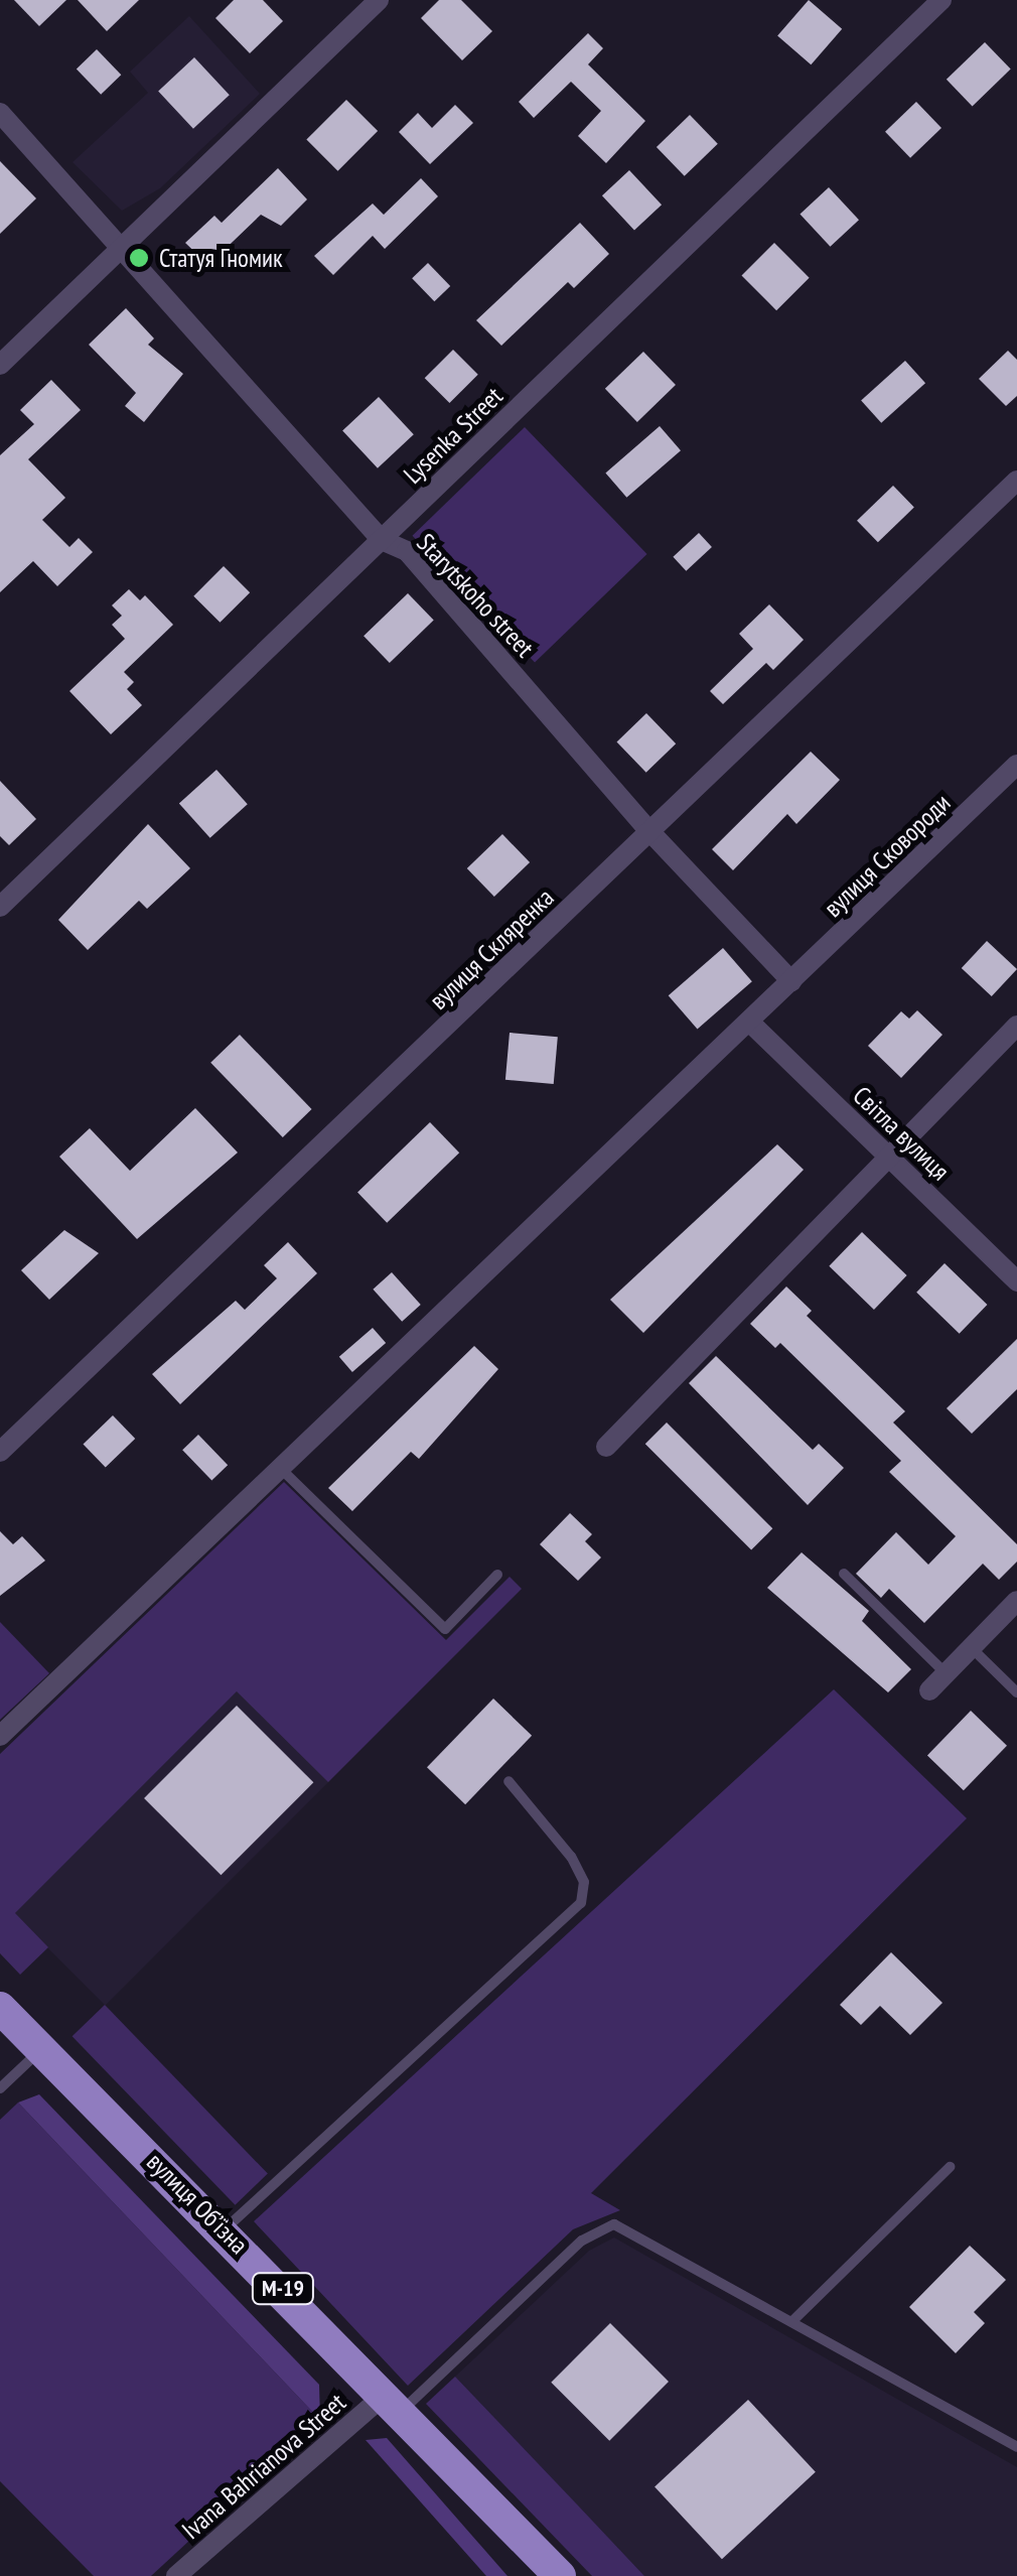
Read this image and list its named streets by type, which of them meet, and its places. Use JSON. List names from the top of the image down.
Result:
{
  "streets": {
    "highway": ["вулиця Об’їзна", "М-19"],
    "street": [
      "Lysenka Street",
      "Starytskoho street",
      "вулиця Сковороди",
      "вулиця Скляренка",
      "Світла вулиця",
      "Ivana Bahrianova Street"
    ]
  },
  "crossings": [
    ["Lysenka Street", "Starytskoho street"],
    ["Starytskoho street", "вулиця Сковороди"],
    ["Starytskoho street", "вулиця Скляренка"],
    ["вулиця Сковороди", "Світла вулиця"],
    ["вулиця Об’їзна", "Ivana Bahrianova Street"]
  ],
  "places": ["Статуя Гномик"]
}
